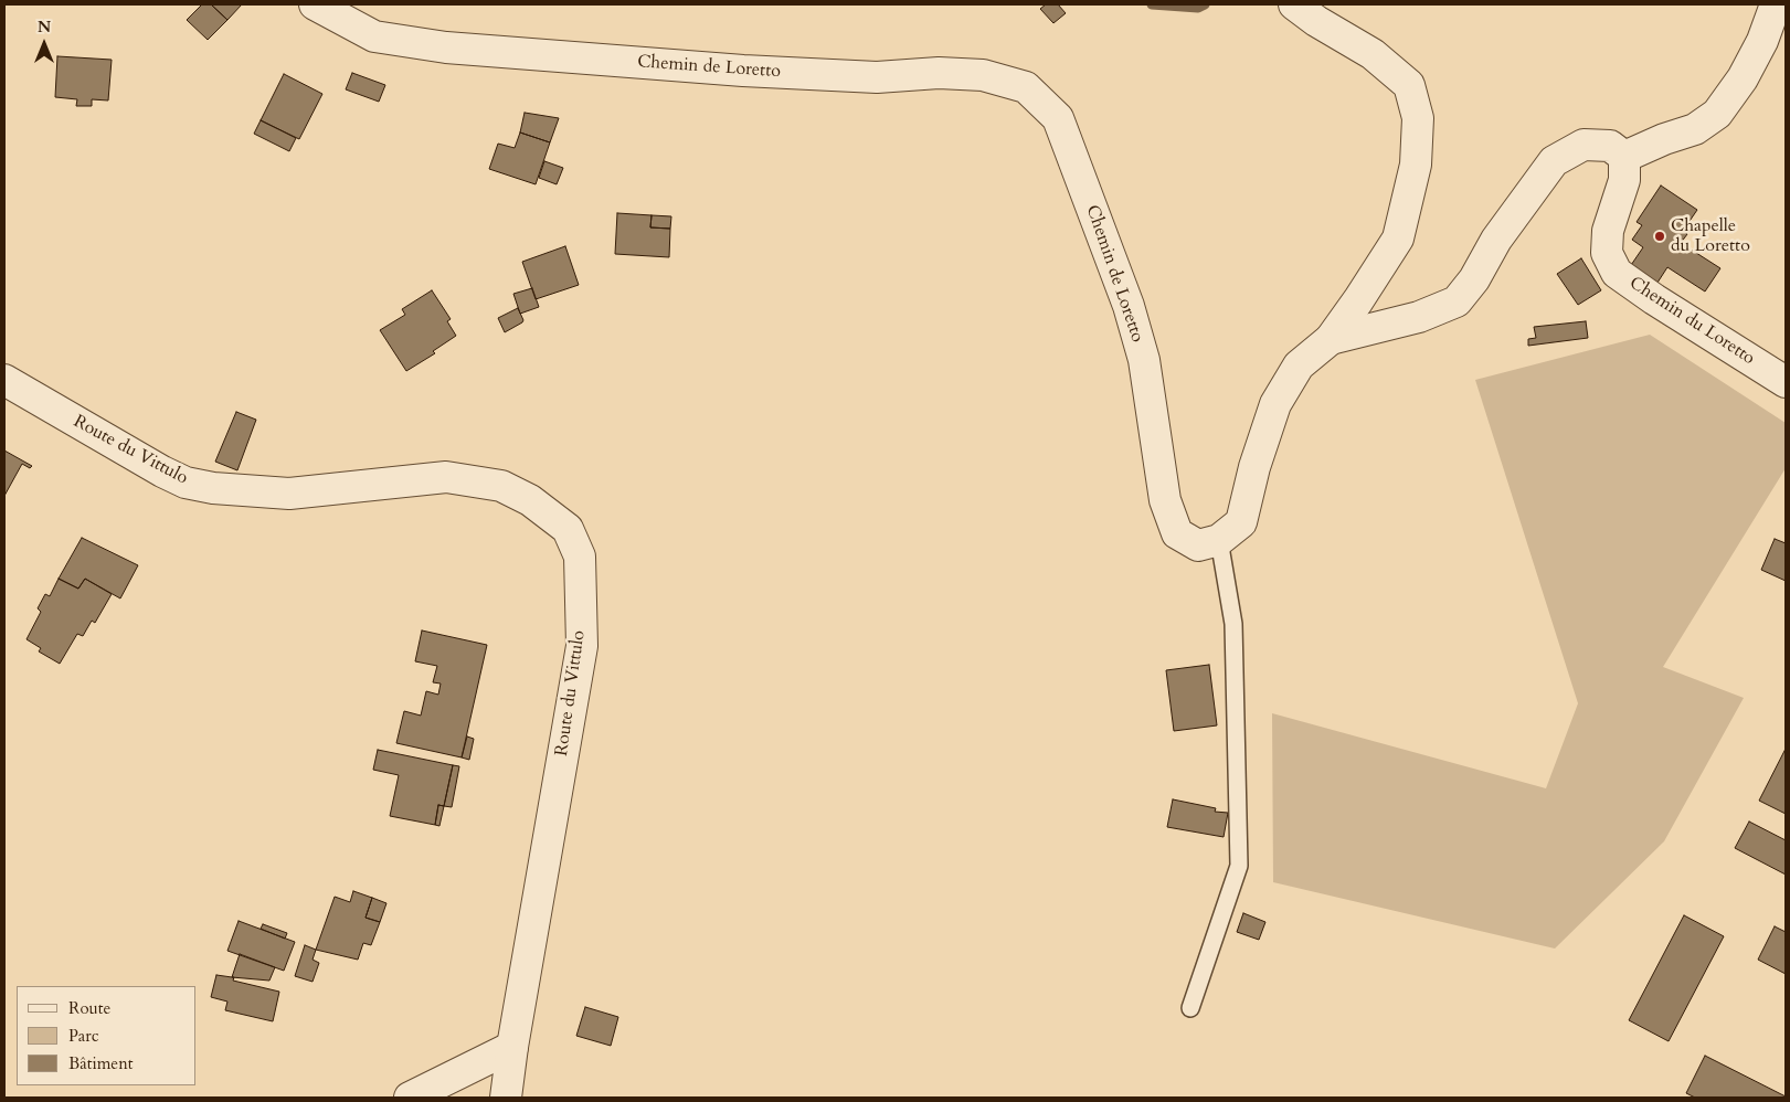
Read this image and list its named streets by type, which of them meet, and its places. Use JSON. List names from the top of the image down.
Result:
{
  "streets": {
    "street": ["Chemin de Loretto", "Chemin du Loretto", "Route du Vittulo"]
  },
  "places": ["Chapelle du Loretto"],
  "legend": ["Route", "Parc", "Bâtiment"],
  "north": "top"
}
